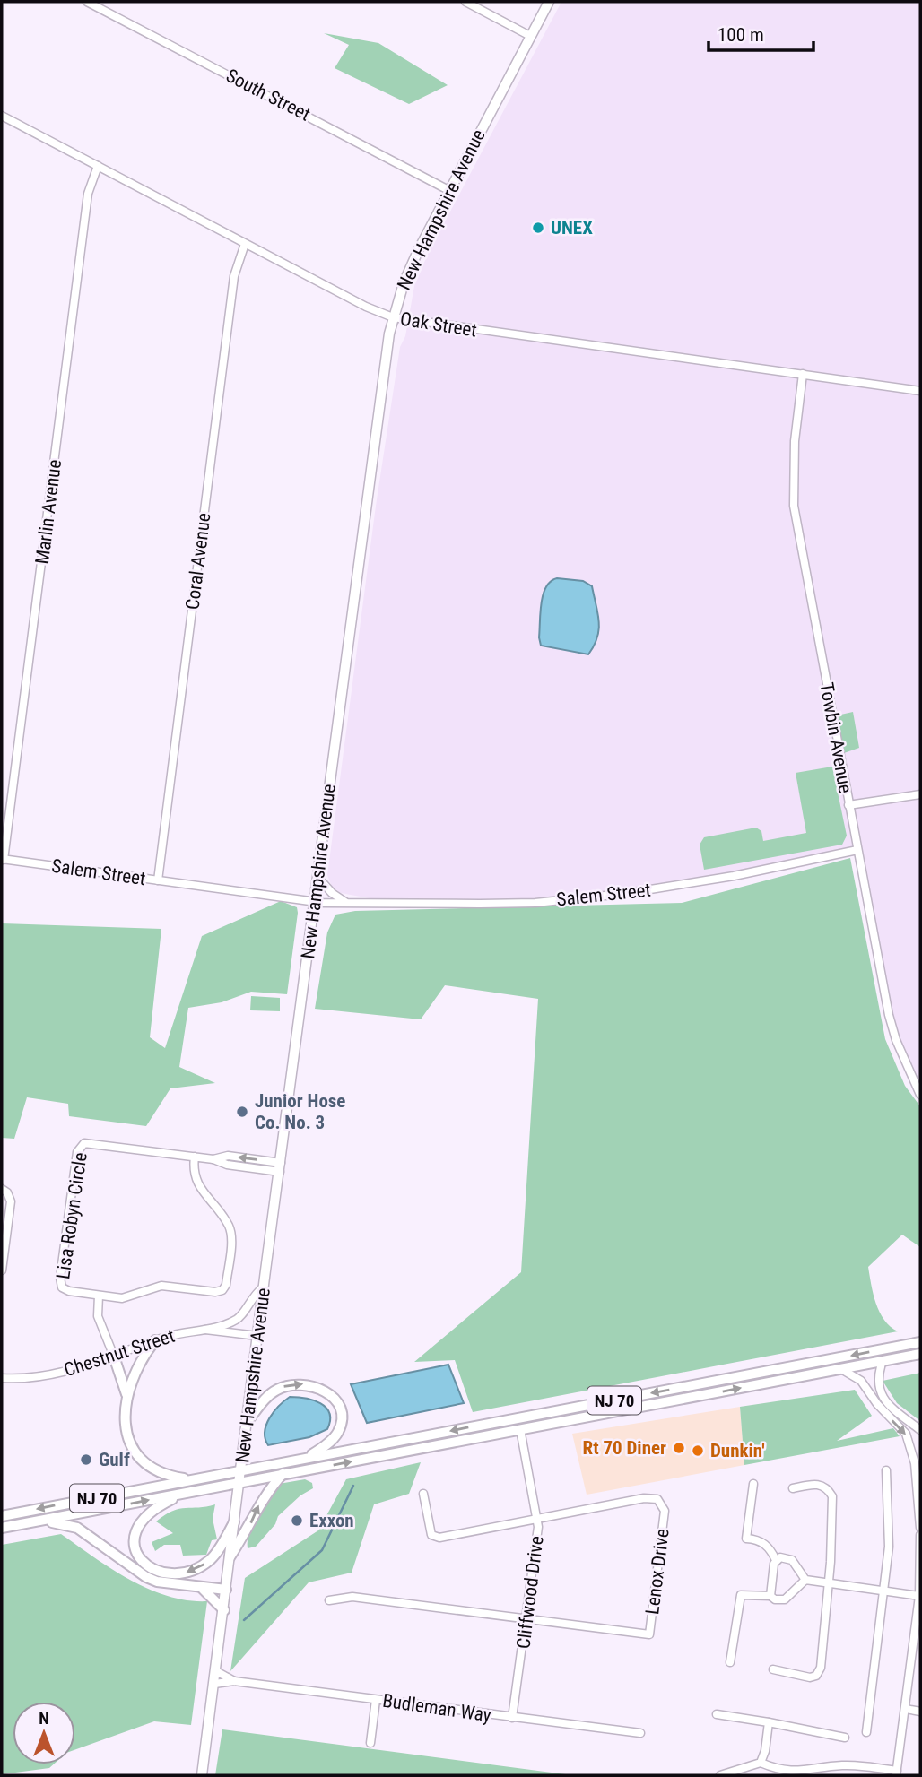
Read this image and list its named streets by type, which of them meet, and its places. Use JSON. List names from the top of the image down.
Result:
{
  "streets": {
    "highway": ["NJ 70"],
    "main road": ["New Hampshire Avenue"],
    "street": [
      "South Street",
      "Oak Street",
      "Marlin Avenue",
      "Coral Avenue",
      "Towbin Avenue",
      "Salem Street",
      "Lisa Robyn Circle",
      "Chestnut Street",
      "Lenox Drive",
      "Cliffwood Drive",
      "Budleman Way"
    ]
  },
  "crossings": [
    ["South Street", "New Hampshire Avenue"],
    ["New Hampshire Avenue", "Oak Street"],
    ["New Hampshire Avenue", "Salem Street"],
    ["New Hampshire Avenue", "Lisa Robyn Circle"],
    ["New Hampshire Avenue", "Chestnut Street"],
    ["New Hampshire Avenue", "NJ 70"],
    ["New Hampshire Avenue", "Budleman Way"],
    ["Oak Street", "Marlin Avenue"],
    ["Oak Street", "Coral Avenue"],
    ["Oak Street", "Towbin Avenue"],
    ["Marlin Avenue", "Salem Street"],
    ["Coral Avenue", "Salem Street"],
    ["Towbin Avenue", "Salem Street"],
    ["Chestnut Street", "NJ 70"],
    ["NJ 70", "Cliffwood Drive"],
    ["Lenox Drive", "Cliffwood Drive"],
    ["Cliffwood Drive", "Budleman Way"]
  ],
  "places": [
    "UNEX",
    "Junior Hose Co. No. 3",
    "Rt 70 Diner",
    "Dunkin'",
    "Gulf",
    "Exxon"
  ],
  "scale_bar": "100 m",
  "north": "top"
}
